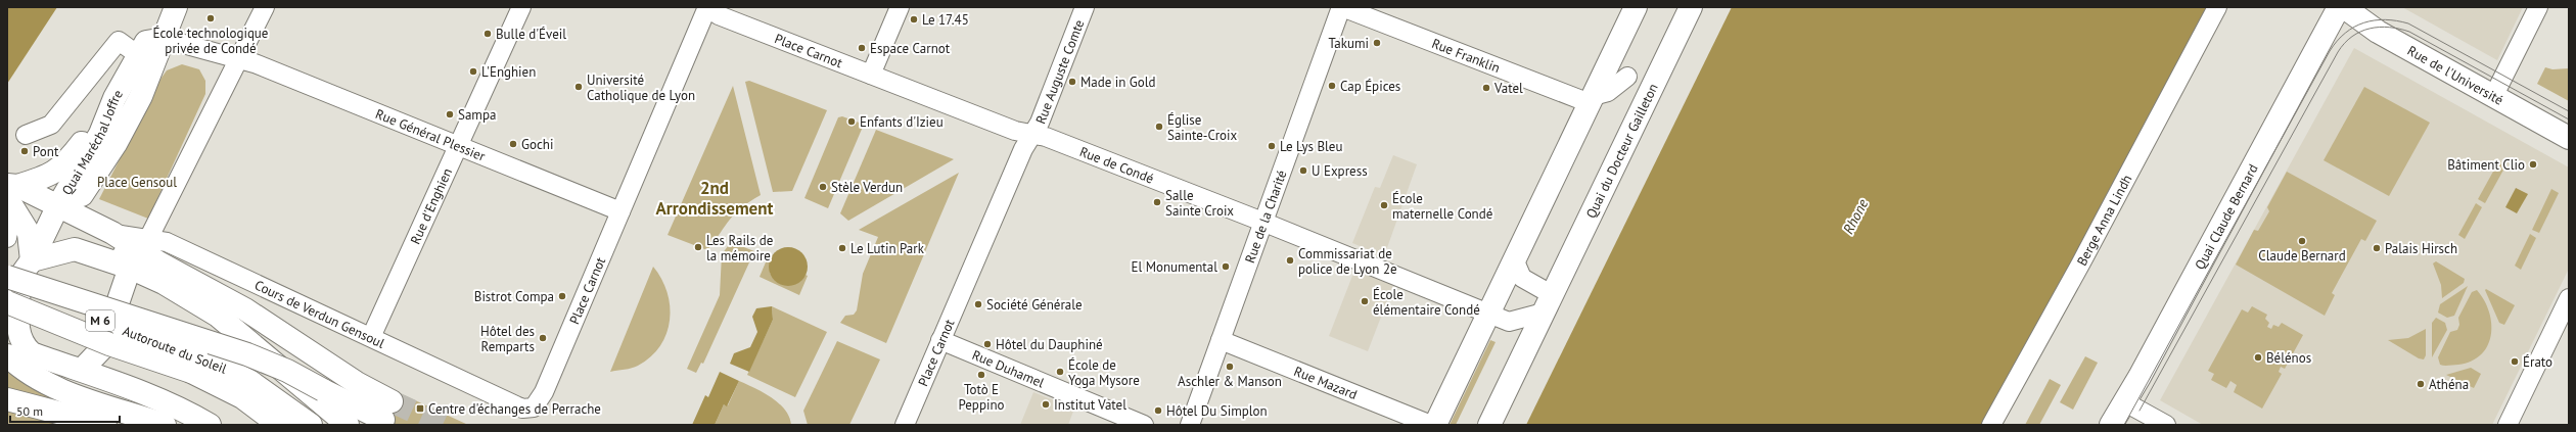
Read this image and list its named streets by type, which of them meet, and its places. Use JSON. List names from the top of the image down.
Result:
{
  "streets": {
    "main road": [
      "Rue de l'Université",
      "Quai Maréchal Joffre",
      "Quai du Docteur Gailleton",
      "Quai Claude Bernard",
      "M 6",
      "Autoroute du Soleil"
    ],
    "street": [
      "Place Carnot",
      "Rue Franklin",
      "Rue Auguste Comte",
      "Rue Général Plessier",
      "Rue de Condé",
      "Rue d'Enghien",
      "Rue de la Charité",
      "Berge Anna Lindh",
      "Cours de Verdun Gensoul",
      "Rue Duhamel",
      "Rue Mazard"
    ]
  },
  "crossings": [
    ["Place Carnot", "Rue Auguste Comte"],
    ["Place Carnot", "Rue Général Plessier"],
    ["Place Carnot", "Rue de Condé"],
    ["Place Carnot", "Cours de Verdun Gensoul"],
    ["Place Carnot", "Rue Duhamel"],
    ["Rue Franklin", "Quai du Docteur Gailleton"],
    ["Rue Franklin", "Rue de la Charité"],
    ["Rue Auguste Comte", "Rue de Condé"],
    ["Rue Général Plessier", "Rue d'Enghien"],
    ["Quai Maréchal Joffre", "Autoroute du Soleil"],
    ["Quai du Docteur Gailleton", "Rue de Condé"],
    ["Rue de Condé", "Rue de la Charité"],
    ["Rue d'Enghien", "Cours de Verdun Gensoul"],
    ["Rue de la Charité", "Rue Mazard"]
  ],
  "districts": ["2nd Arrondissement"],
  "water": ["Rhone"],
  "parks": ["Place Gensoul"],
  "places": {
    "other": [
      "École technologique privée de Condé",
      "Le 17.45",
      "Bulle d'Éveil",
      "Takumi",
      "Espace Carnot",
      "L'Enghien",
      "Made in Gold",
      "Cap Épices",
      "Université Catholique de Lyon",
      "Vatel",
      "Sampa",
      "Enfants d'Izieu",
      "Église Sainte-Croix",
      "Gochi",
      "Le Lys Bleu",
      "Pont",
      "Bâtiment Clio",
      "U Express",
      "Stèle Verdun",
      "Salle Sainte Croix",
      "École maternelle Condé",
      "Claude Bernard",
      "Les Rails de la mémoire",
      "Le Lutin Park",
      "Palais Hirsch",
      "Commissariat de police de Lyon 2e",
      "El Monumental",
      "Bistrot Compa",
      "École élémentaire Condé",
      "Société Générale",
      "Hôtel des Remparts",
      "Hôtel du Dauphiné",
      "Bélénos",
      "Érato",
      "Aschler & Manson",
      "École de Yoga Mysore",
      "Totò E Peppino",
      "Athéna",
      "Institut Vatel",
      "Hôtel Du Simplon"
    ],
    "transit": ["Centre d'échanges de Perrache"]
  },
  "scale_bar": "50 m"
}
